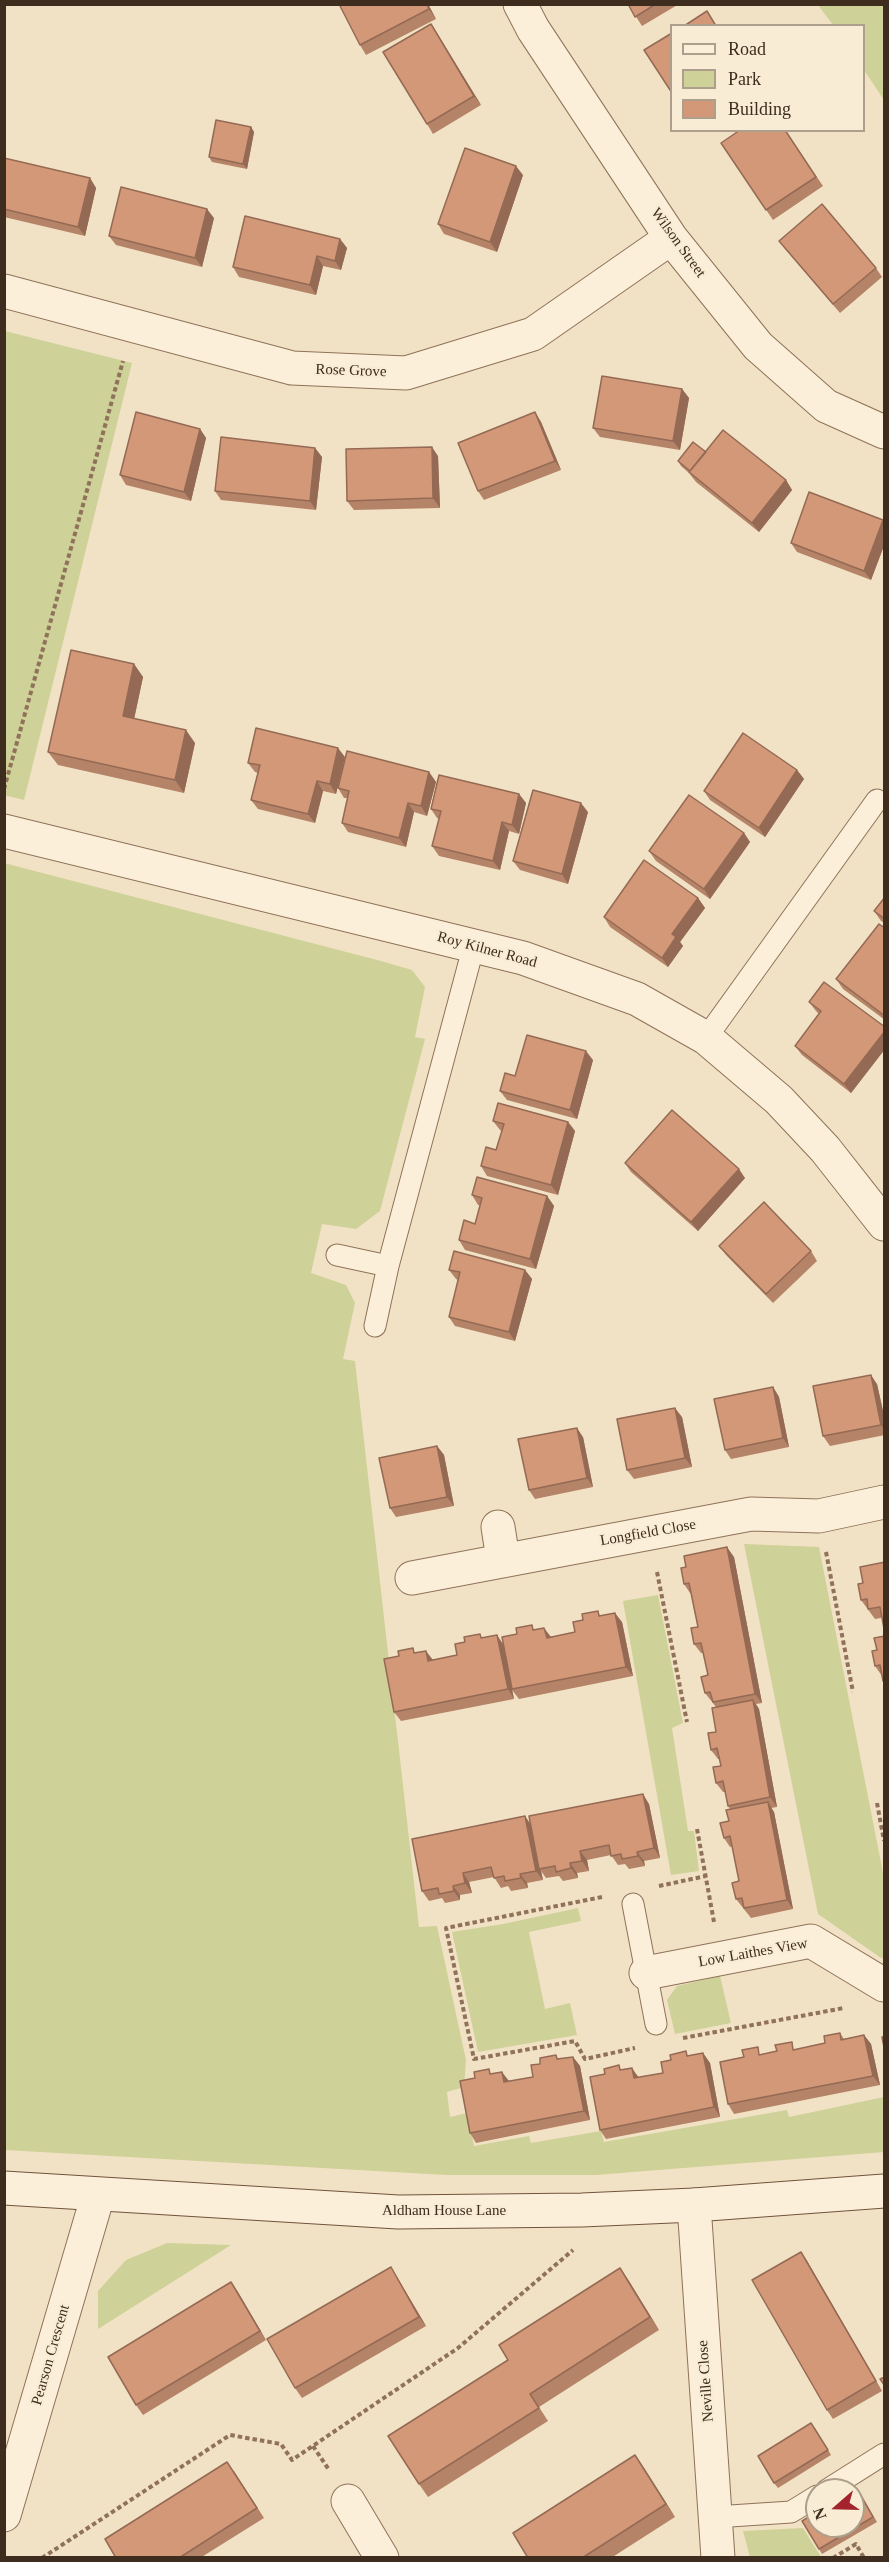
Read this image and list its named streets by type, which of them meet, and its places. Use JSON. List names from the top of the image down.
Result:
{
  "streets": {
    "street": [
      "Wilson Street",
      "Rose Grove",
      "Roy Kilner Road",
      "Longfield Close",
      "Low Laithes View",
      "Aldham House Lane",
      "Pearson Crescent",
      "Neville Close"
    ]
  },
  "crossings": [
    ["Wilson Street", "Rose Grove"],
    ["Aldham House Lane", "Pearson Crescent"],
    ["Aldham House Lane", "Neville Close"]
  ],
  "legend": ["Road", "Park", "Building"],
  "north": "left"
}
